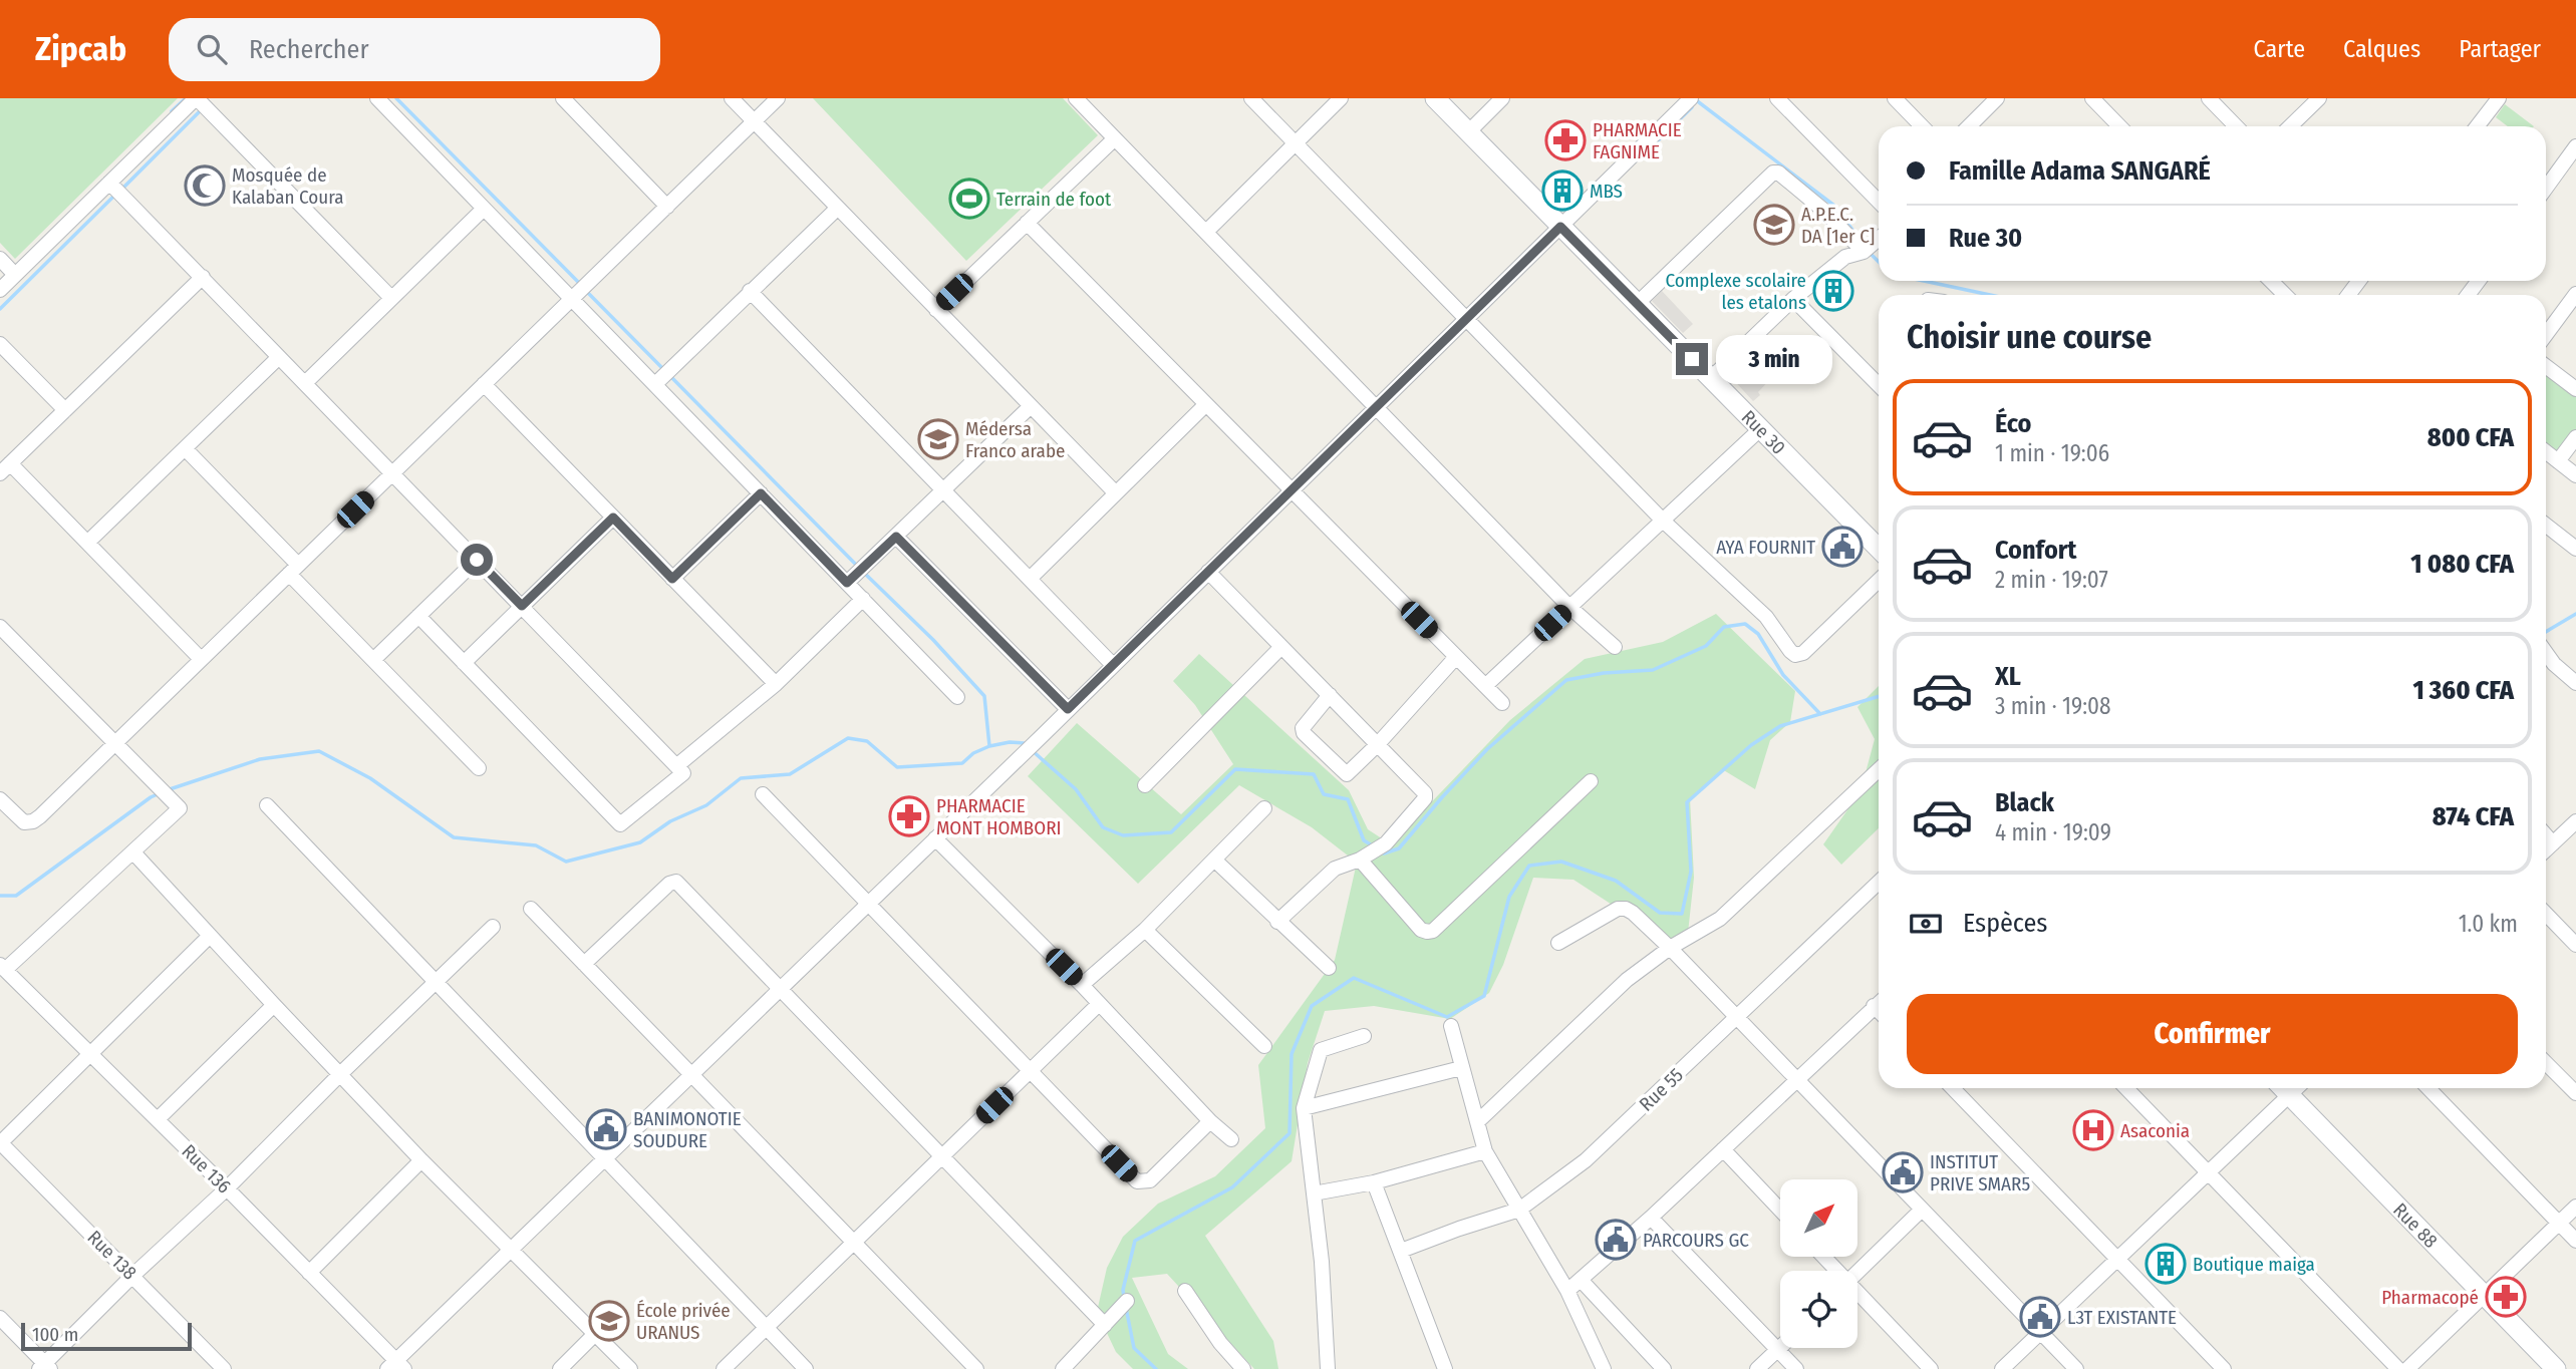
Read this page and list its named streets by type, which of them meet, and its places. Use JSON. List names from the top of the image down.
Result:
{
  "streets": {
    "main road": ["Rue 30", "Rue 88"],
    "street": ["Rue 55", "Rue 136", "Rue 138"]
  },
  "places": {
    "pharmacy": ["PHARMACIE FAGNIME", "PHARMACIE MONT HOMBORI", "Pharmacopé"],
    "mosque": ["Mosquée de Kalaban Coura"],
    "building": ["MBS", "Complexe scolaire les etalons", "Boutique maiga"],
    "sports": ["Terrain de foot"],
    "school or university": ["A.P.E.C. DA [1er C]", "Médersa Franco arabe", "École privée URANUS"],
    "public building": [
      "AYA FOURNIT",
      "BANIMONOTIE SOUDURE",
      "INSTITUT PRIVE SMAR5",
      "PARCOURS GC",
      "L3T EXISTANTE"
    ],
    "hospital": ["Asaconia"]
  },
  "scale_bar": "100 m",
  "north": "top right",
  "page": {
    "header": "Zipcab",
    "search": "Rechercher",
    "nav": ["Carte", "Calques", "Partager"],
    "banner": ["Famille Adama SANGARÉ", "Rue 30"],
    "heading": "Choisir une course",
    "bubble": "3 min",
    "list": [
      {
        "name": "Éco",
        "note": "1 min · 19:06",
        "value": "800 CFA"
      },
      {
        "name": "Confort",
        "note": "2 min · 19:07",
        "value": "1 080 CFA"
      },
      {
        "name": "XL",
        "note": "3 min · 19:08",
        "value": "1 360 CFA"
      },
      {
        "name": "Black",
        "note": "4 min · 19:09",
        "value": "874 CFA"
      }
    ],
    "pay": ["Espèces", "1.0 km"],
    "buttons": "Confirmer",
    "scale": "100 m"
  }
}
